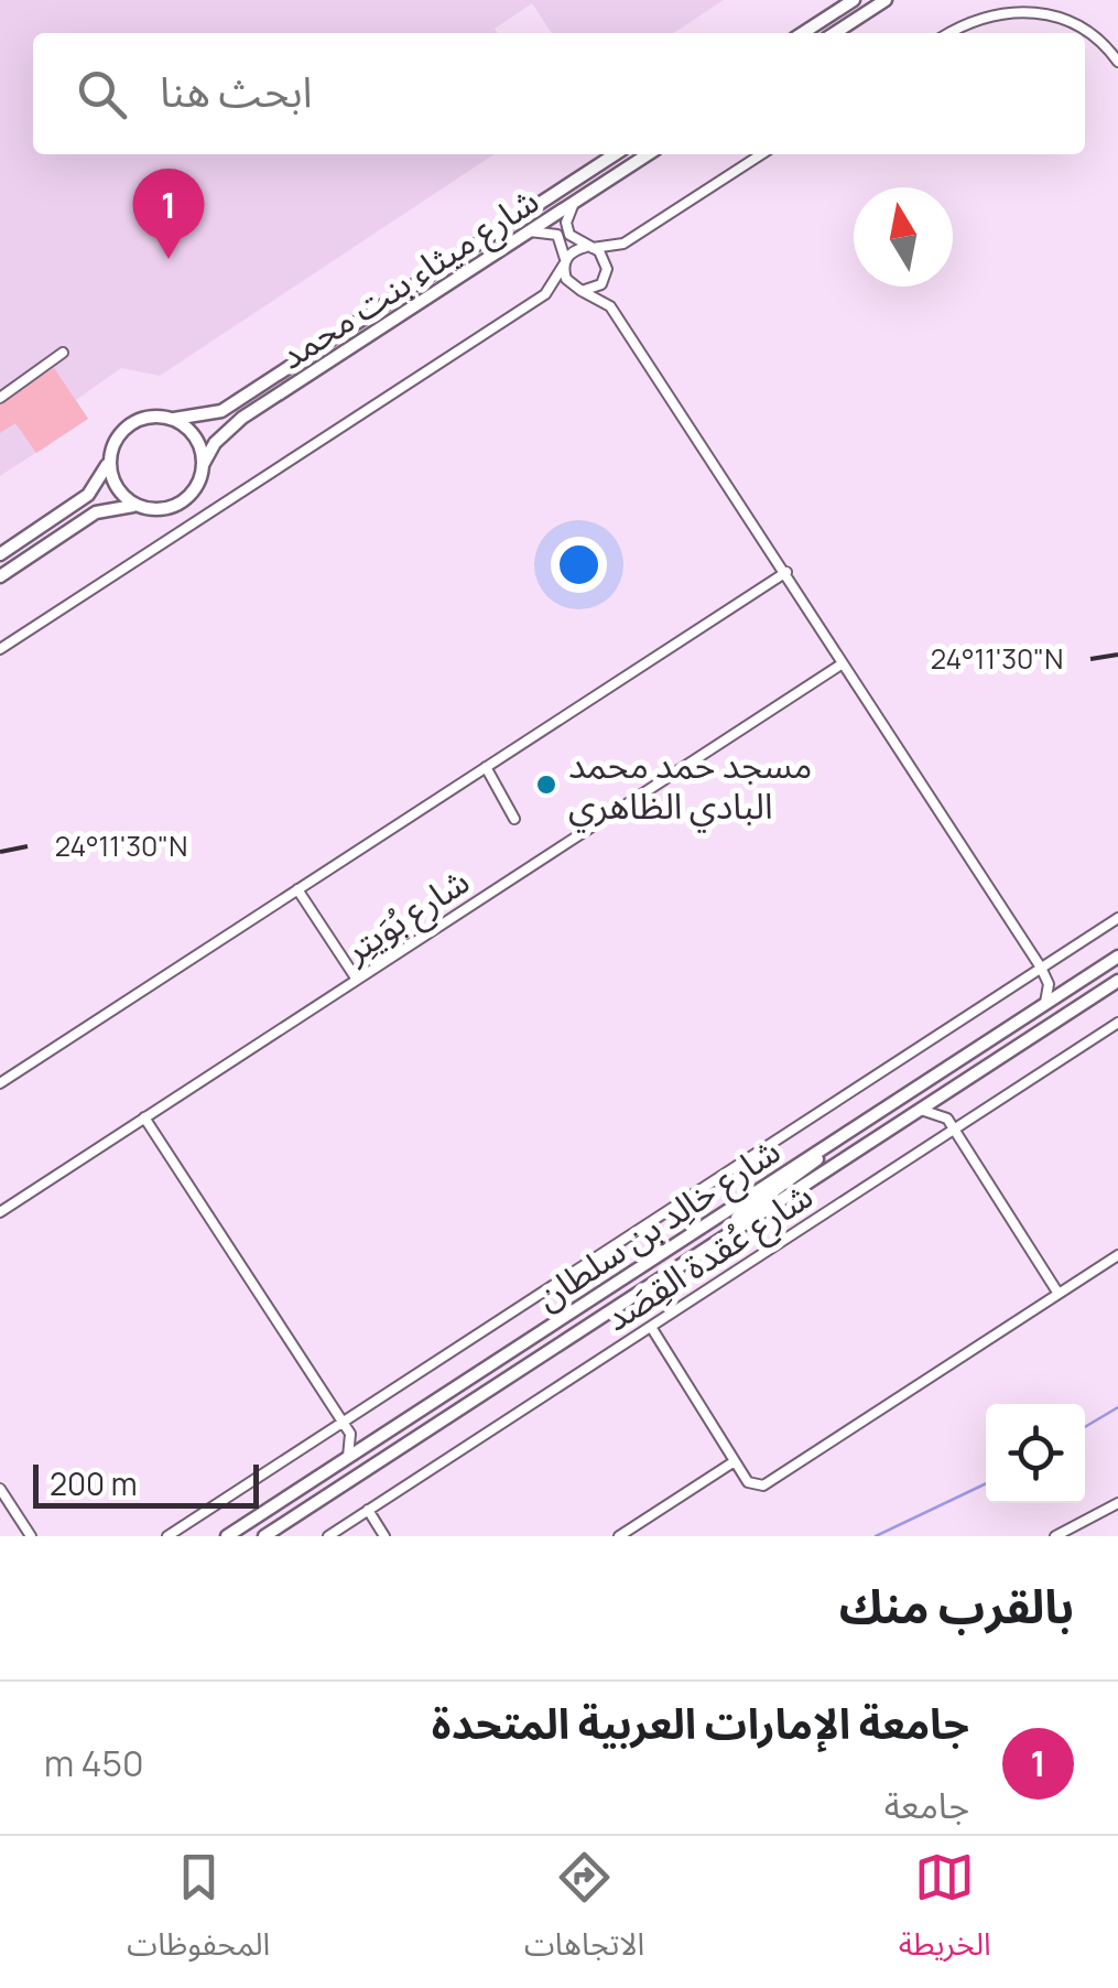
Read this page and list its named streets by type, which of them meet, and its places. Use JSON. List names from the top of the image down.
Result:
{
  "streets": {
    "main road": ["شارع ميثاء بنت محمد", "شارع خالِد بن سلطان"],
    "street": ["شارع بُوَيتِر", "شارع عُقدة القِصَد"]
  },
  "places": ["مسجد حمد محمد البادي الظاهري"],
  "scale_bar": "200 m",
  "north": "top",
  "page": {
    "search": "ابحث هنا",
    "pins": "1",
    "scale": "200 m",
    "heading": "بالقرب منك",
    "list": [
      {
        "mark": "1",
        "name": "جامعة الإمارات العربية المتحدة",
        "note": "جامعة",
        "value": "450 m"
      }
    ],
    "nav": ["الخريطة", "الاتجاهات", "المحفوظات"]
  },
  "coordinates": ["24°11'30\"N"]
}
